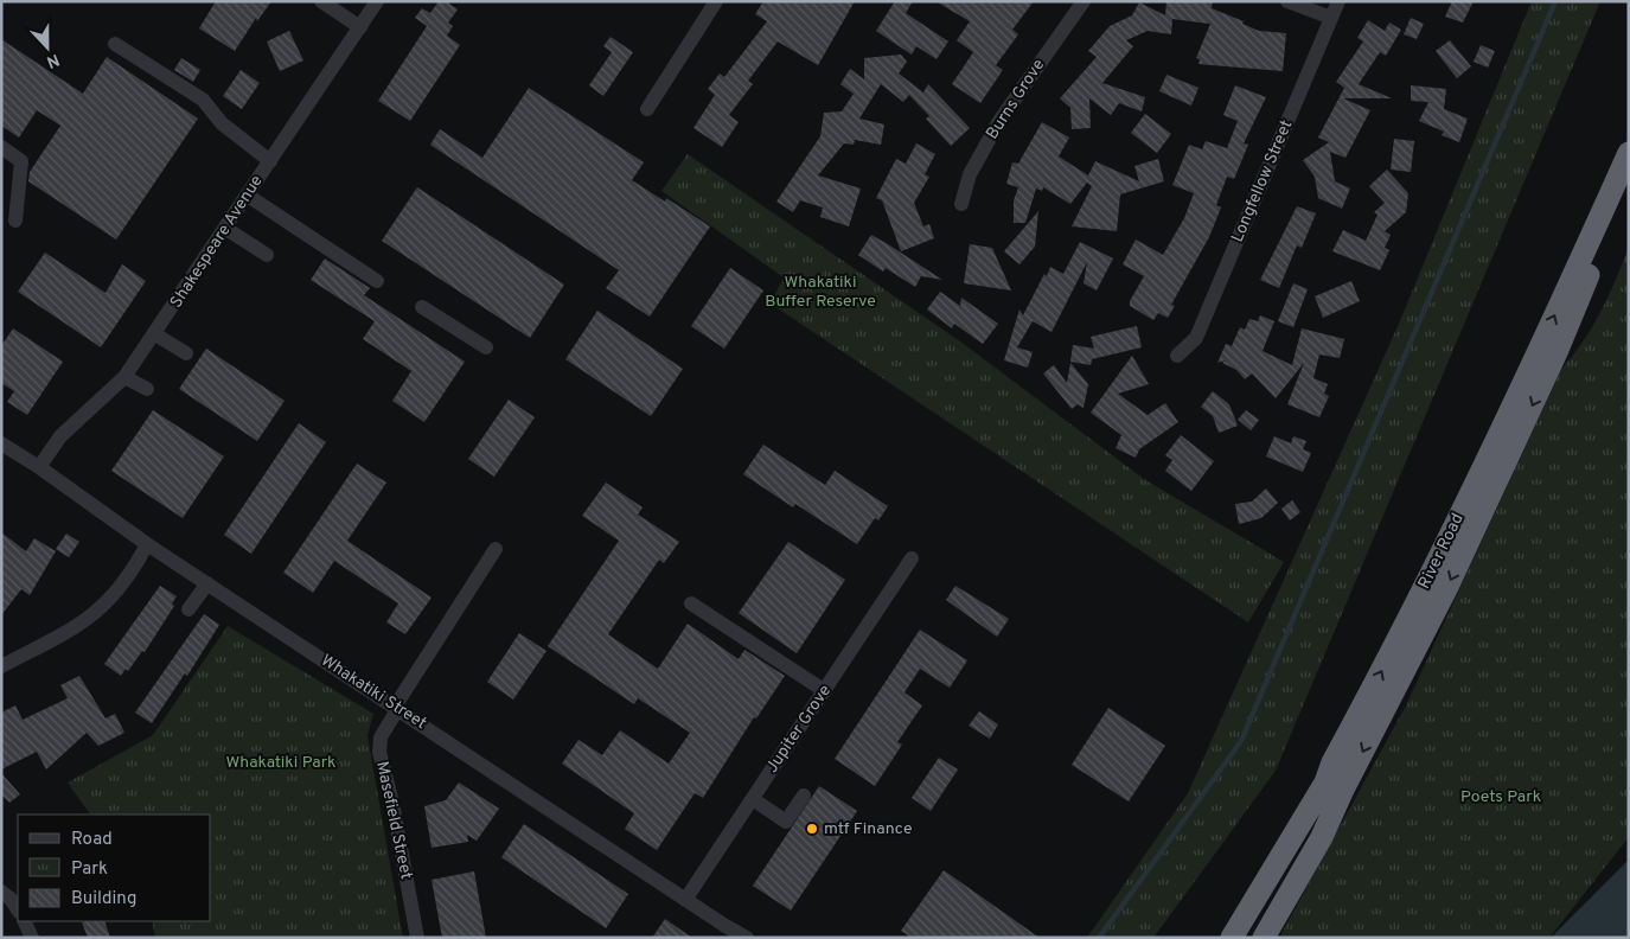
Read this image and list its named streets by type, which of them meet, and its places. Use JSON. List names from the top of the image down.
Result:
{
  "streets": {
    "highway": ["River Road"],
    "street": [
      "Burns Grove",
      "Longfellow Street",
      "Shakespeare Avenue",
      "Whakatiki Street",
      "Jupiter Grove",
      "Masefield Street"
    ]
  },
  "crossings": [
    ["Shakespeare Avenue", "Whakatiki Street"],
    ["Whakatiki Street", "Jupiter Grove"],
    ["Whakatiki Street", "Masefield Street"]
  ],
  "parks": ["Whakatiki Buffer Reserve", "Whakatiki Park", "Poets Park"],
  "places": ["mtf Finance"],
  "legend": ["Road", "Park", "Building"],
  "north": "bottom"
}
